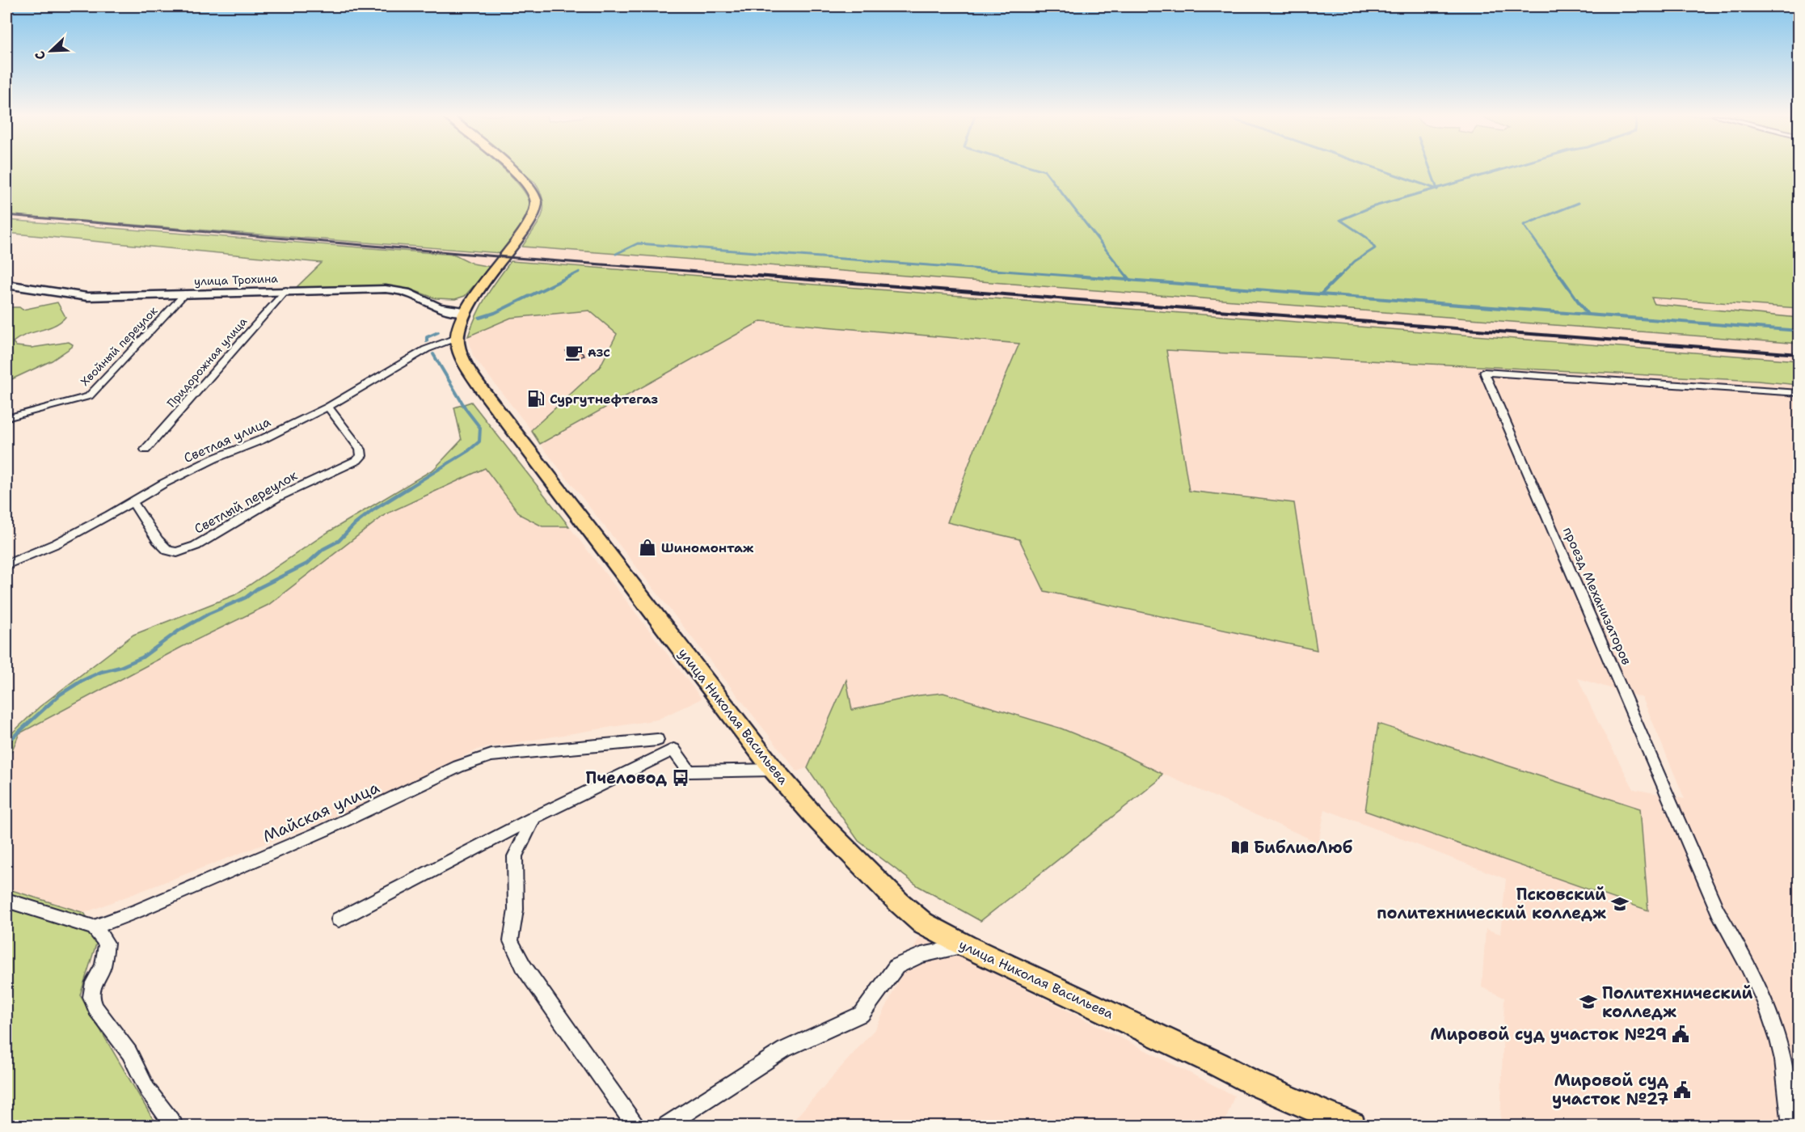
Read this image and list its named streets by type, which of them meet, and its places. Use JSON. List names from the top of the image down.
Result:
{
  "streets": {
    "main road": ["улица Николая Васильева"],
    "street": [
      "улица Трохина",
      "Хвойный переулок",
      "Придорожная улица",
      "Светлая улица",
      "Светлый переулок",
      "проезд Механизаторов",
      "Майская улица"
    ]
  },
  "crossings": [
    ["улица Трохина", "Хвойный переулок"],
    ["улица Трохина", "Придорожная улица"],
    ["улица Трохина", "улица Николая Васильева"],
    ["Светлая улица", "Светлый переулок"],
    ["Светлая улица", "улица Николая Васильева"]
  ],
  "places": {
    "cafe": ["АЗС"],
    "fuel station": ["Сургутнефтегаз"],
    "shop": ["Шиномонтаж"],
    "bus stop": ["Пчеловод"],
    "library": ["БиблиоЛюб"],
    "school or university": ["Псковский политехнический колледж", "Политехнический колледж"],
    "public building": ["Мировой суд участок №29", "Мировой суд участок №27"]
  },
  "north": "bottom left"
}
